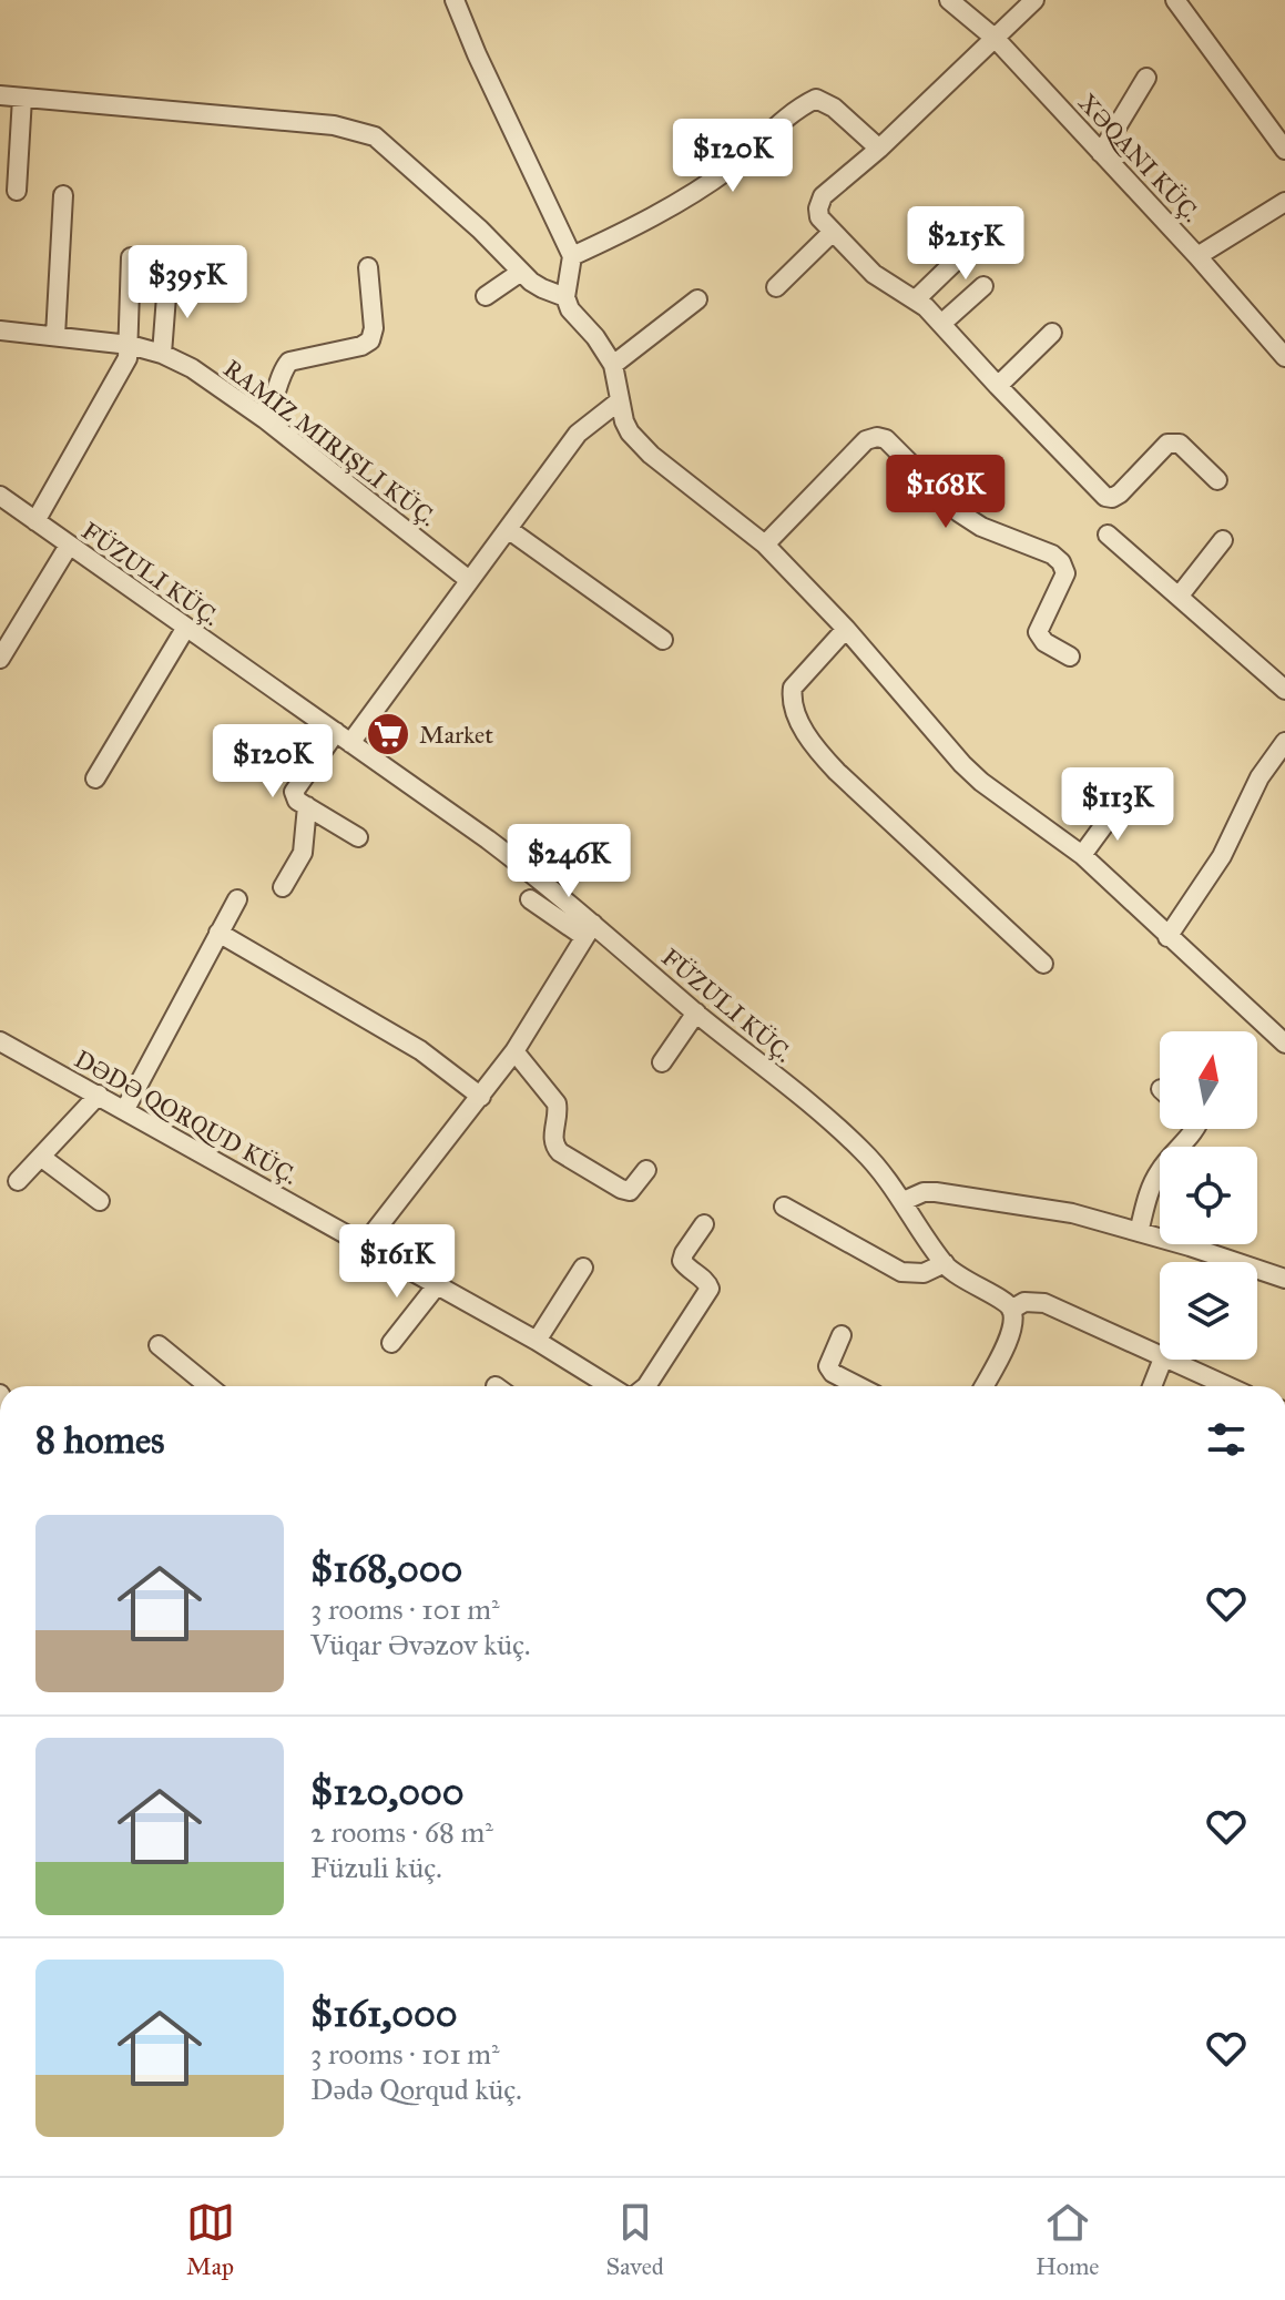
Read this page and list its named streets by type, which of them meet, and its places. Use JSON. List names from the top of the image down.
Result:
{
  "streets": {
    "street": [
      "XƏQANI KÜÇ.",
      "RAMIZ MIRIŞLI KÜÇ.",
      "FÜZULI KÜÇ.",
      "DƏDƏ QORQUD KÜÇ."
    ]
  },
  "places": {
    "supermarket": ["Market"]
  },
  "north": "top",
  "page": {
    "price": [
      "$120K",
      "$215K",
      "$395K",
      "$168K",
      "$120K",
      "$113K",
      "$246K",
      "$161K"
    ],
    "heading": "8 homes",
    "list": [
      {
        "name": "$168,000",
        "note": "3 rooms · 101 m² · Vüqar Əvəzov küç."
      },
      {
        "name": "$120,000",
        "note": "2 rooms · 68 m² · Füzuli küç."
      },
      {
        "name": "$161,000",
        "note": "3 rooms · 101 m² · Dədə Qorqud küç."
      }
    ],
    "tabs": ["Map", "Saved", "Home"]
  }
}
